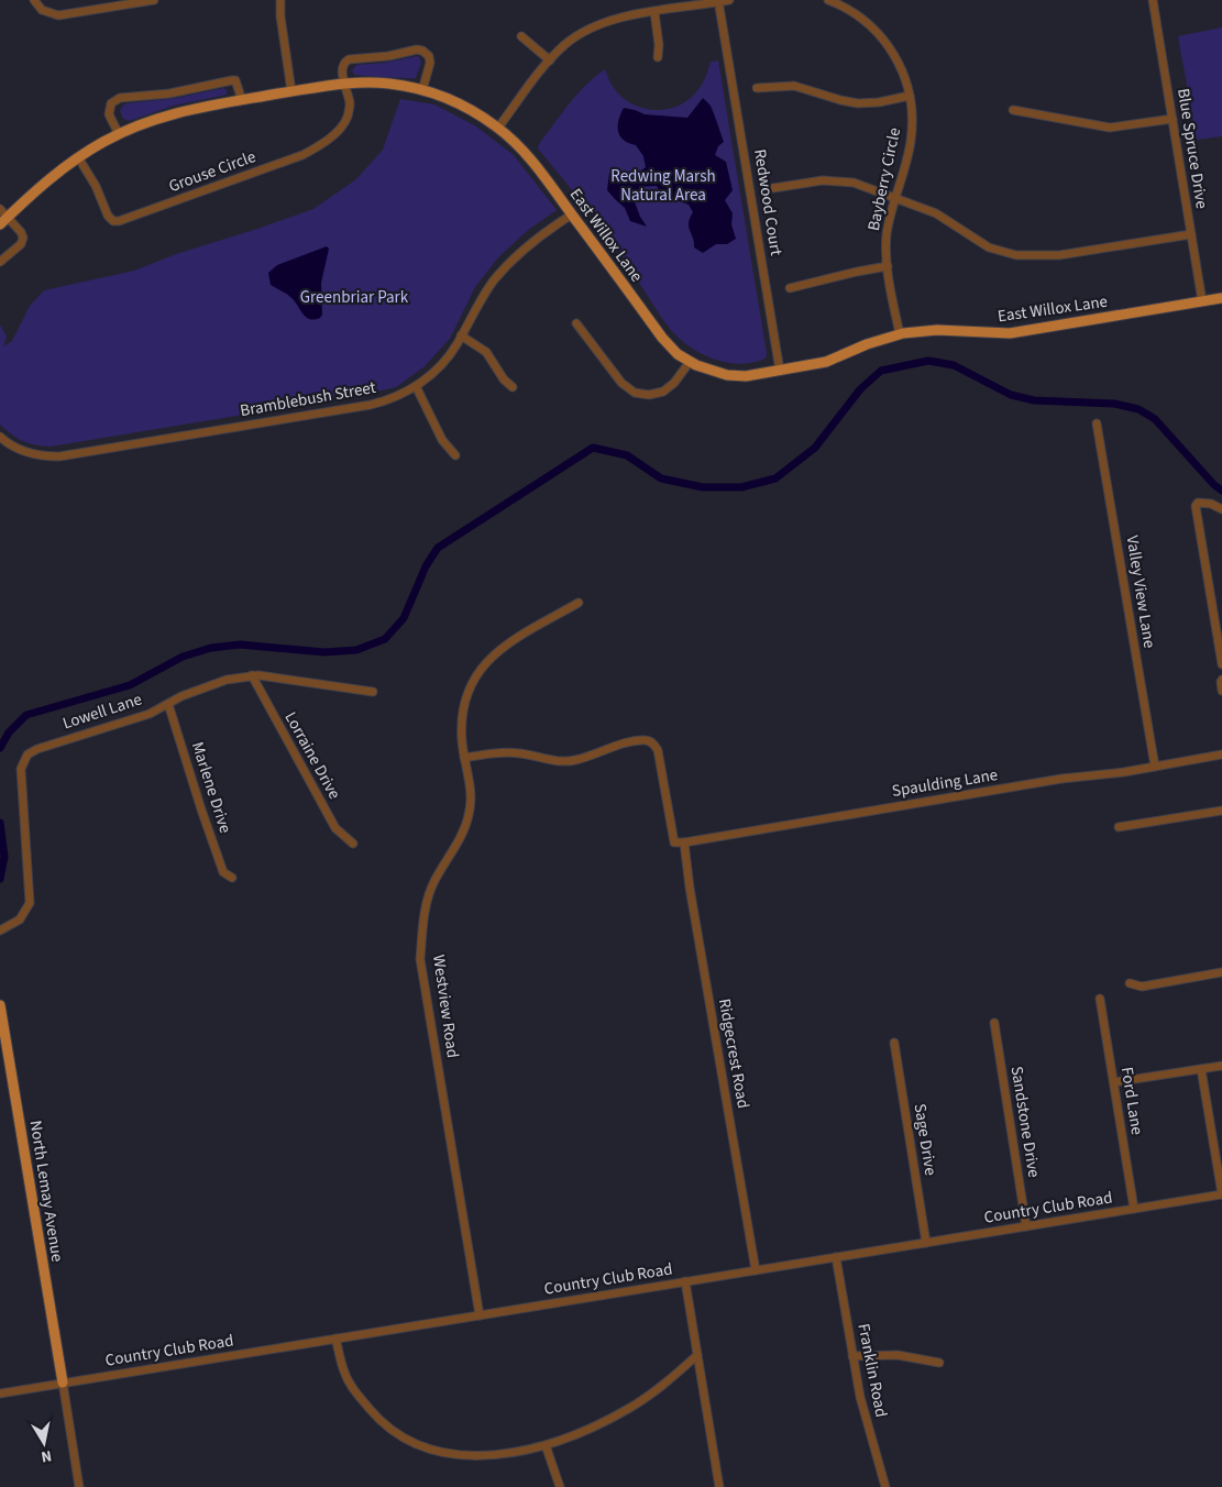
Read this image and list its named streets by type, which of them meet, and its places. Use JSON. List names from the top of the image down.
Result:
{
  "streets": {
    "main road": ["East Willox Lane", "North Lemay Avenue"],
    "street": [
      "Blue Spruce Drive",
      "Grouse Circle",
      "Bayberry Circle",
      "Redwood Court",
      "Bramblebush Street",
      "Valley View Lane",
      "Lowell Lane",
      "Lorraine Drive",
      "Spaulding Lane",
      "Marlene Drive",
      "Westview Road",
      "Ridgecrest Road",
      "Ford Lane",
      "Sandstone Drive",
      "Sage Drive",
      "Country Club Road",
      "Franklin Road"
    ]
  },
  "crossings": [
    ["Blue Spruce Drive", "East Willox Lane"],
    ["Grouse Circle", "East Willox Lane"],
    ["Bayberry Circle", "East Willox Lane"],
    ["Redwood Court", "East Willox Lane"],
    ["East Willox Lane", "Bramblebush Street"],
    ["Valley View Lane", "Spaulding Lane"],
    ["Lowell Lane", "Lorraine Drive"],
    ["Lowell Lane", "Marlene Drive"],
    ["Spaulding Lane", "Westview Road"],
    ["Spaulding Lane", "Ridgecrest Road"],
    ["Westview Road", "Country Club Road"],
    ["Ridgecrest Road", "Country Club Road"],
    ["Ford Lane", "Country Club Road"],
    ["Sandstone Drive", "Country Club Road"],
    ["Sage Drive", "Country Club Road"],
    ["North Lemay Avenue", "Country Club Road"],
    ["Country Club Road", "Franklin Road"]
  ],
  "parks": ["Redwing Marsh Natural Area", "Greenbriar Park"],
  "north": "bottom"
}
